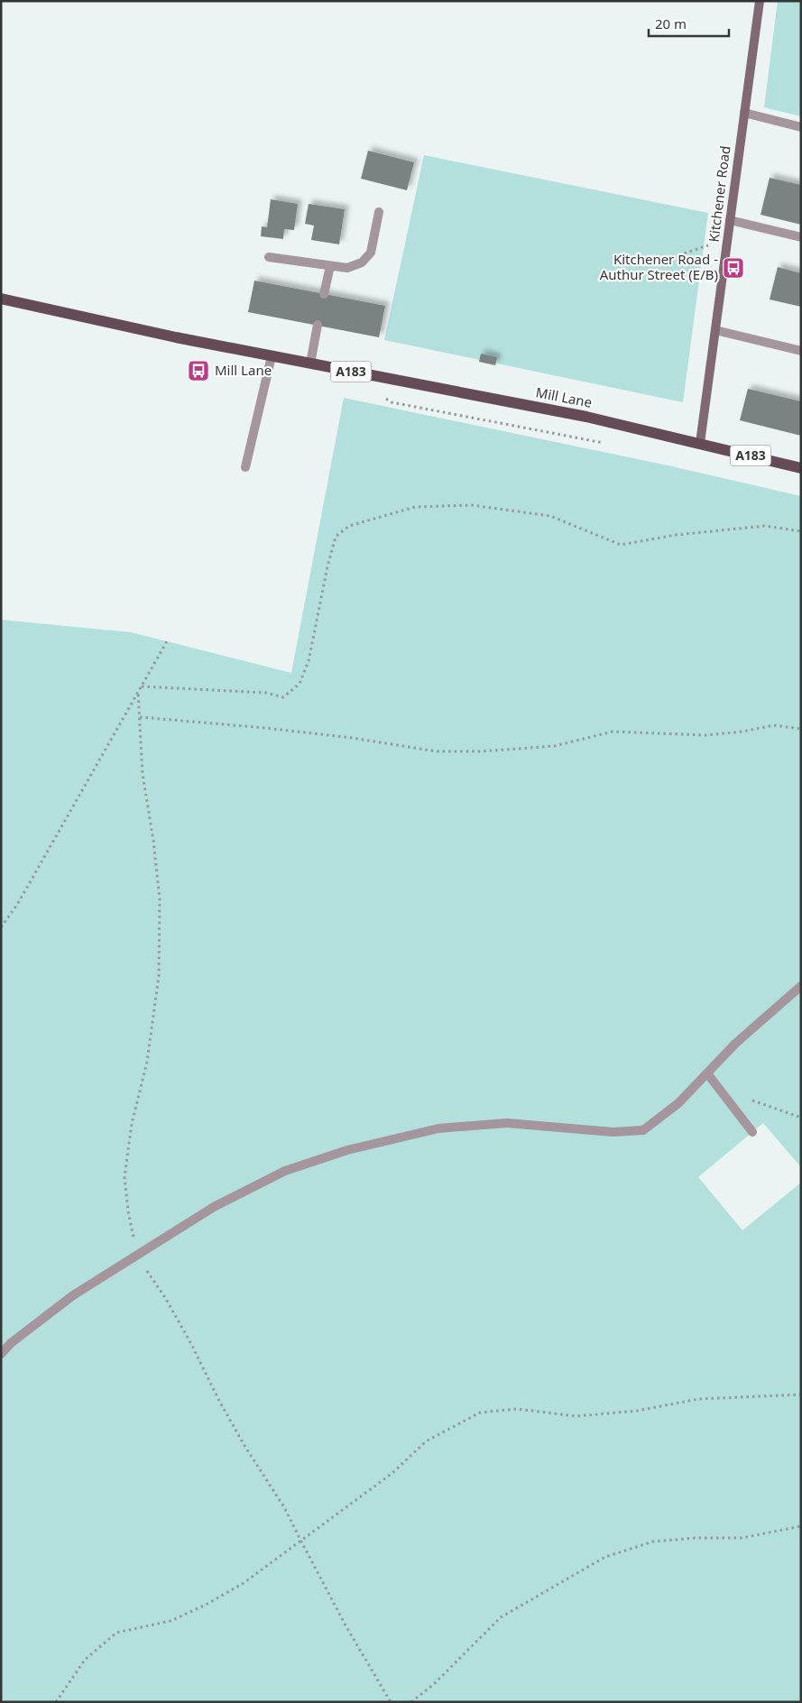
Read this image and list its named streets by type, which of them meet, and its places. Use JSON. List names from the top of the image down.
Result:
{
  "streets": {
    "main road": ["A183", "Mill Lane"],
    "street": ["Kitchener Road"]
  },
  "crossings": [
    ["Kitchener Road", "Mill Lane"]
  ],
  "places": {
    "bus stop": ["Kitchener Road - Authur Street (E/B)", "Mill Lane"]
  },
  "scale_bar": "20 m"
}
